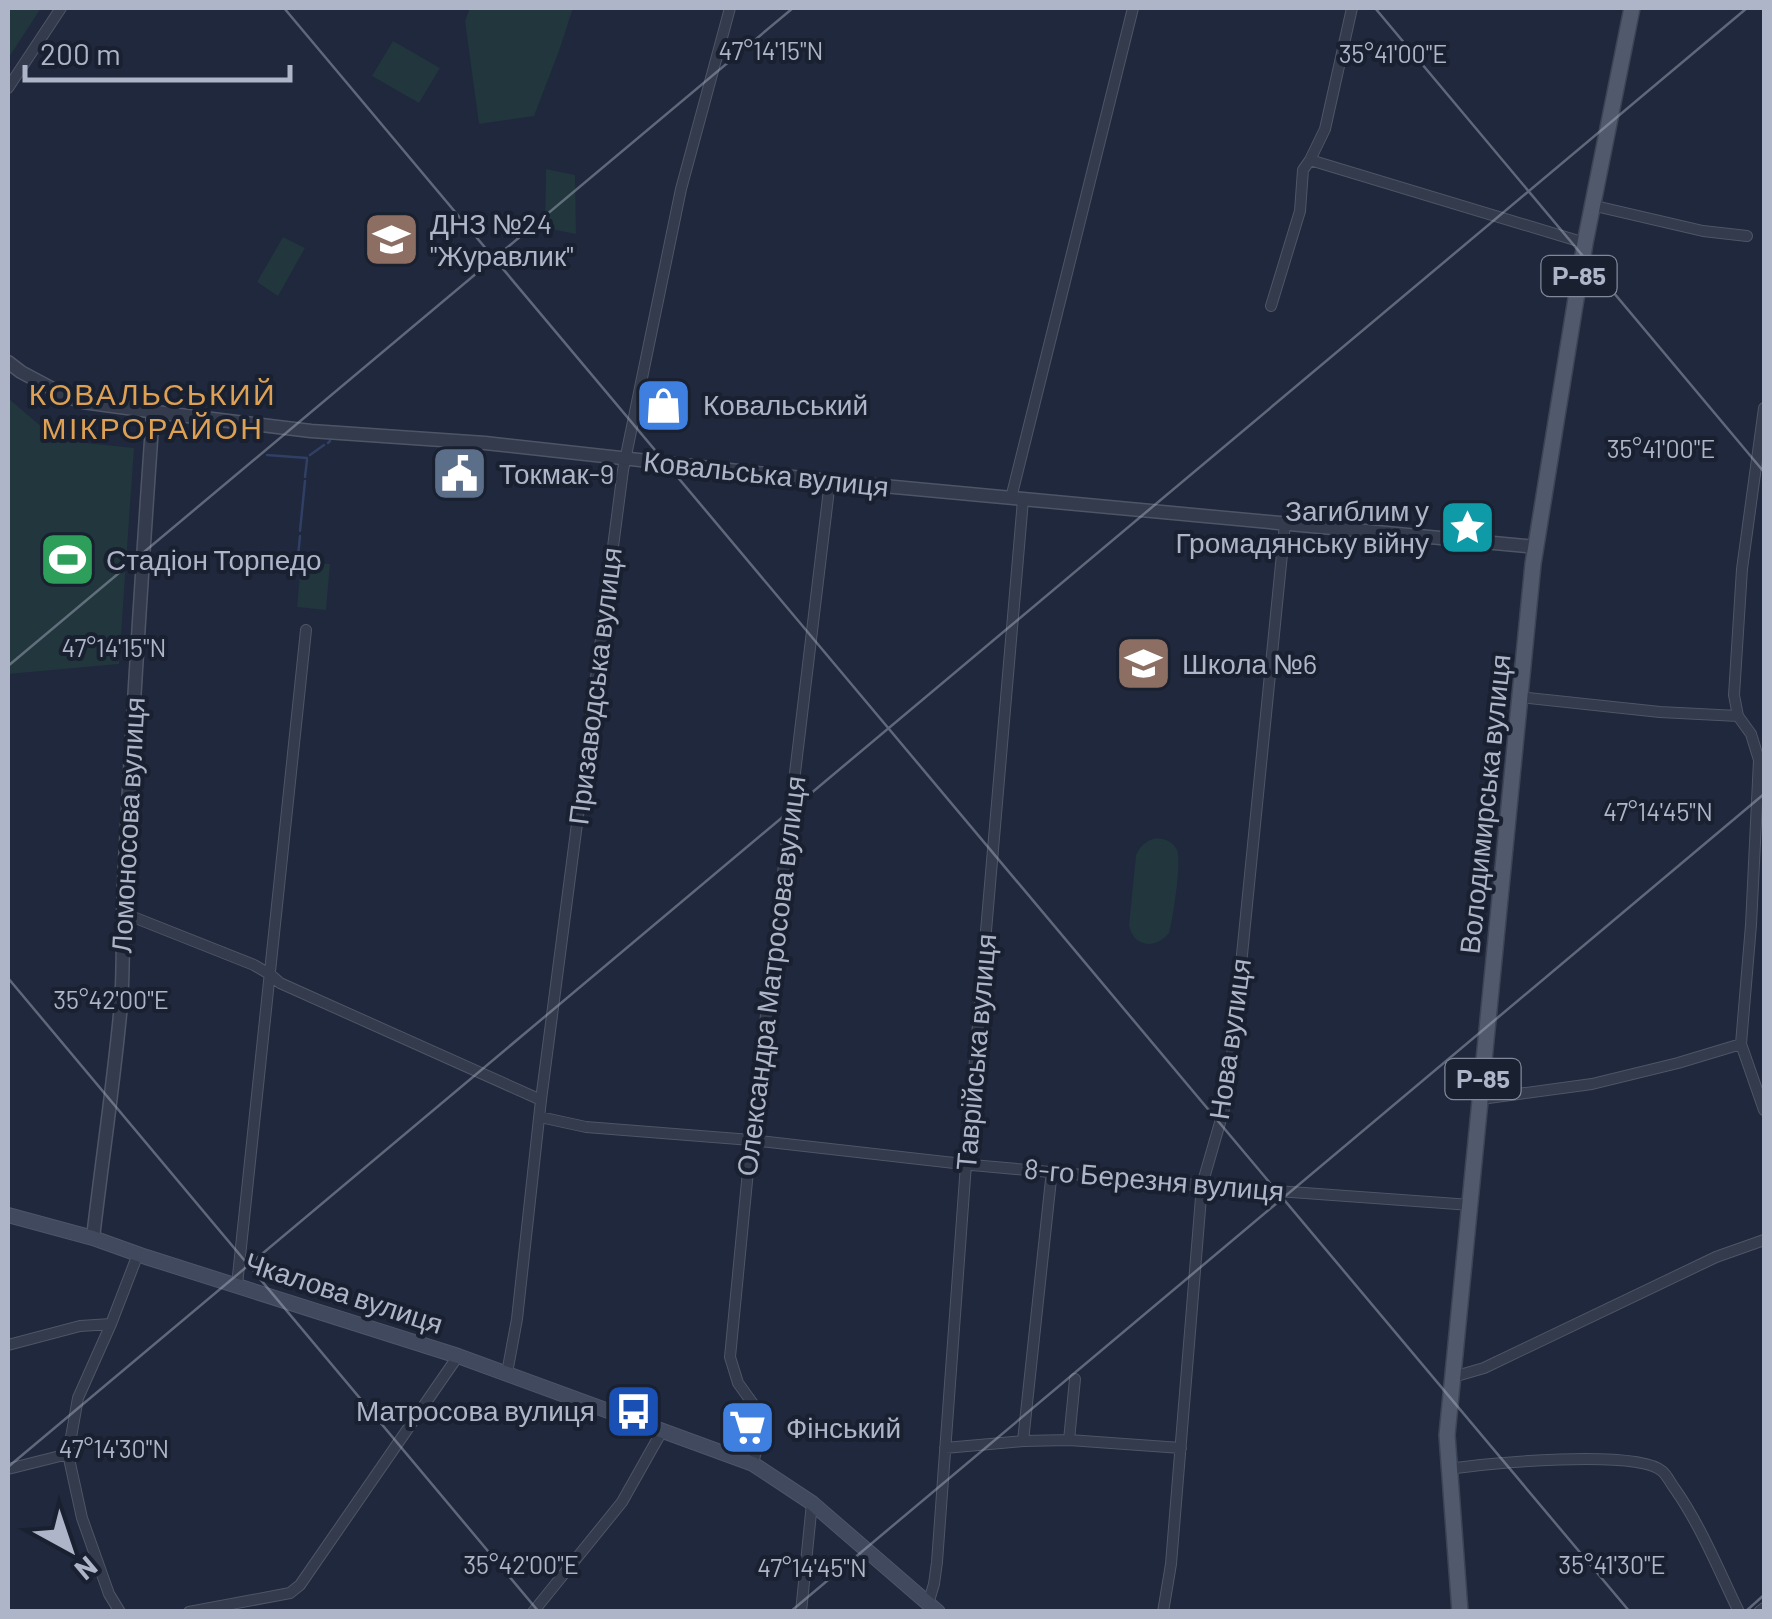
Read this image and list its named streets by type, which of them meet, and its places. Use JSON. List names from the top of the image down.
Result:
{
  "streets": {
    "main road": ["Р-85", "Володимирська вулиця", "Чкалова вулиця"],
    "street": [
      "Ковальська вулиця",
      "Призаводська вулиця",
      "Ломоносова вулиця",
      "Олександра Матросова вулиця",
      "Нова вулиця",
      "Таврійська вулиця",
      "8-го Березня вулиця"
    ]
  },
  "crossings": [
    ["Ковальська вулиця", "Призаводська вулиця"],
    ["Ковальська вулиця", "Володимирська вулиця"],
    ["Ковальська вулиця", "Ломоносова вулиця"],
    ["Ковальська вулиця", "Олександра Матросова вулиця"],
    ["Ковальська вулиця", "Нова вулиця"],
    ["Ковальська вулиця", "Таврійська вулиця"],
    ["Призаводська вулиця", "8-го Березня вулиця"],
    ["Призаводська вулиця", "Чкалова вулиця"],
    ["Володимирська вулиця", "8-го Березня вулиця"],
    ["Ломоносова вулиця", "Чкалова вулиця"],
    ["Олександра Матросова вулиця", "8-го Березня вулиця"],
    ["Олександра Матросова вулиця", "Чкалова вулиця"],
    ["Нова вулиця", "8-го Березня вулиця"],
    ["Таврійська вулиця", "8-го Березня вулиця"],
    ["Таврійська вулиця", "Чкалова вулиця"]
  ],
  "districts": ["КОВАЛЬСЬКИЙ МІКРОРАЙОН"],
  "places": {
    "school or university": ["ДНЗ №24 \"Журавлик\"", "Школа №6"],
    "shop": ["Ковальський"],
    "public building": ["Токмак-9"],
    "place": ["Загиблим у Громадянську війну"],
    "sports": ["Стадіон Торпедо"],
    "bus stop": ["Матросова вулиця"],
    "supermarket": ["Фінський"]
  },
  "scale_bar": "200 m",
  "north": "bottom right",
  "coordinates": [
    "47°14'15\"N",
    "35°41'00\"E",
    "47°14'45\"N",
    "35°42'00\"E",
    "47°14'30\"N",
    "35°41'30\"E"
  ]
}
